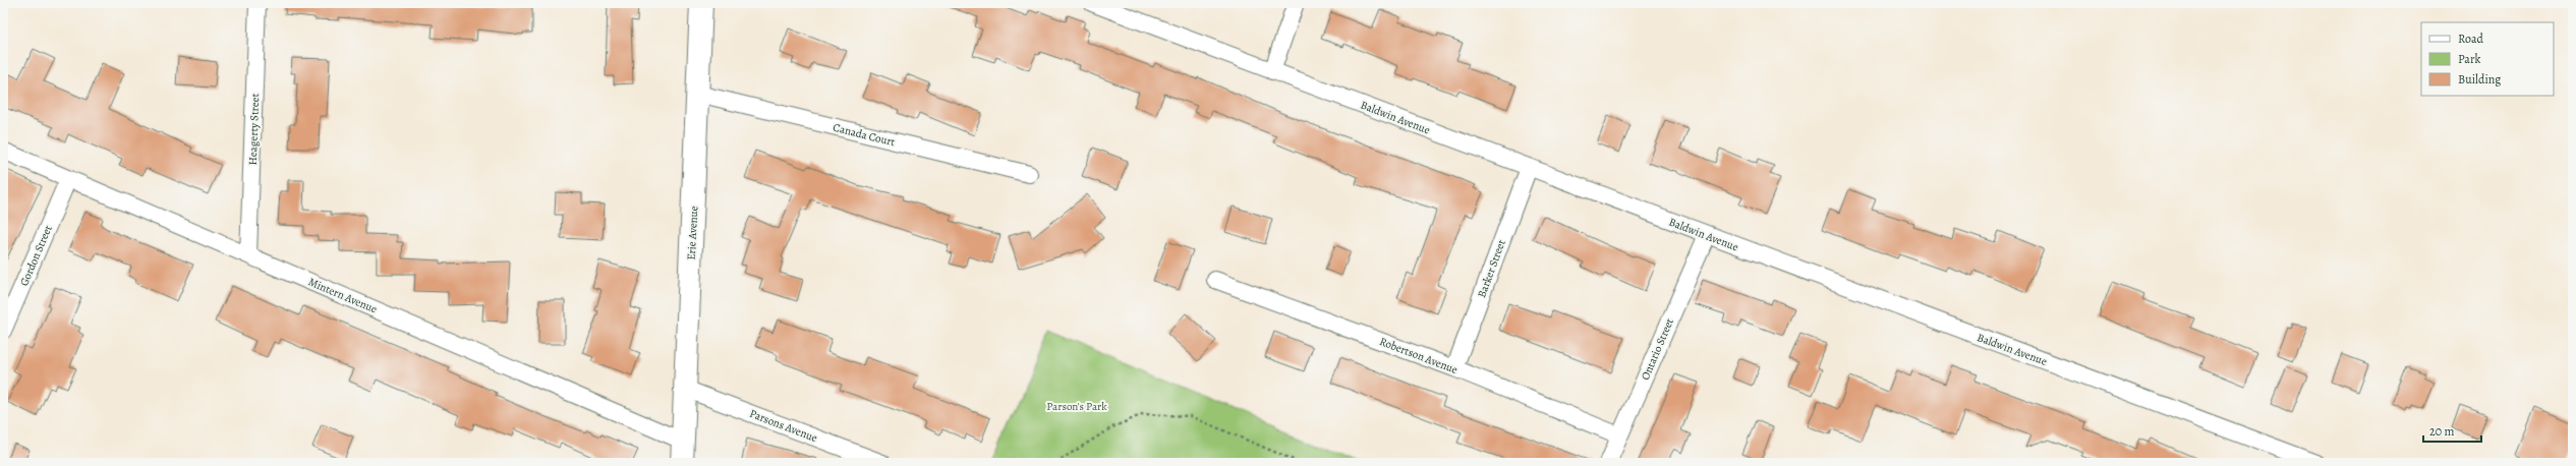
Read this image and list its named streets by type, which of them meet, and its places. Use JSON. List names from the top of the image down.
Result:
{
  "streets": {
    "main road": ["Erie Avenue"],
    "street": [
      "Baldwin Avenue",
      "Heagerty Street",
      "Canada Court",
      "Gordon Street",
      "Barker Street",
      "Mintern Avenue",
      "Ontario Street",
      "Robertson Avenue",
      "Parsons Avenue"
    ]
  },
  "crossings": [
    ["Baldwin Avenue", "Barker Street"],
    ["Baldwin Avenue", "Ontario Street"],
    ["Heagerty Street", "Mintern Avenue"],
    ["Canada Court", "Erie Avenue"],
    ["Erie Avenue", "Mintern Avenue"],
    ["Erie Avenue", "Parsons Avenue"],
    ["Gordon Street", "Mintern Avenue"],
    ["Barker Street", "Robertson Avenue"],
    ["Ontario Street", "Robertson Avenue"]
  ],
  "parks": ["Parson's Park"],
  "legend": ["Road", "Park", "Building"],
  "scale_bar": "20 m"
}
